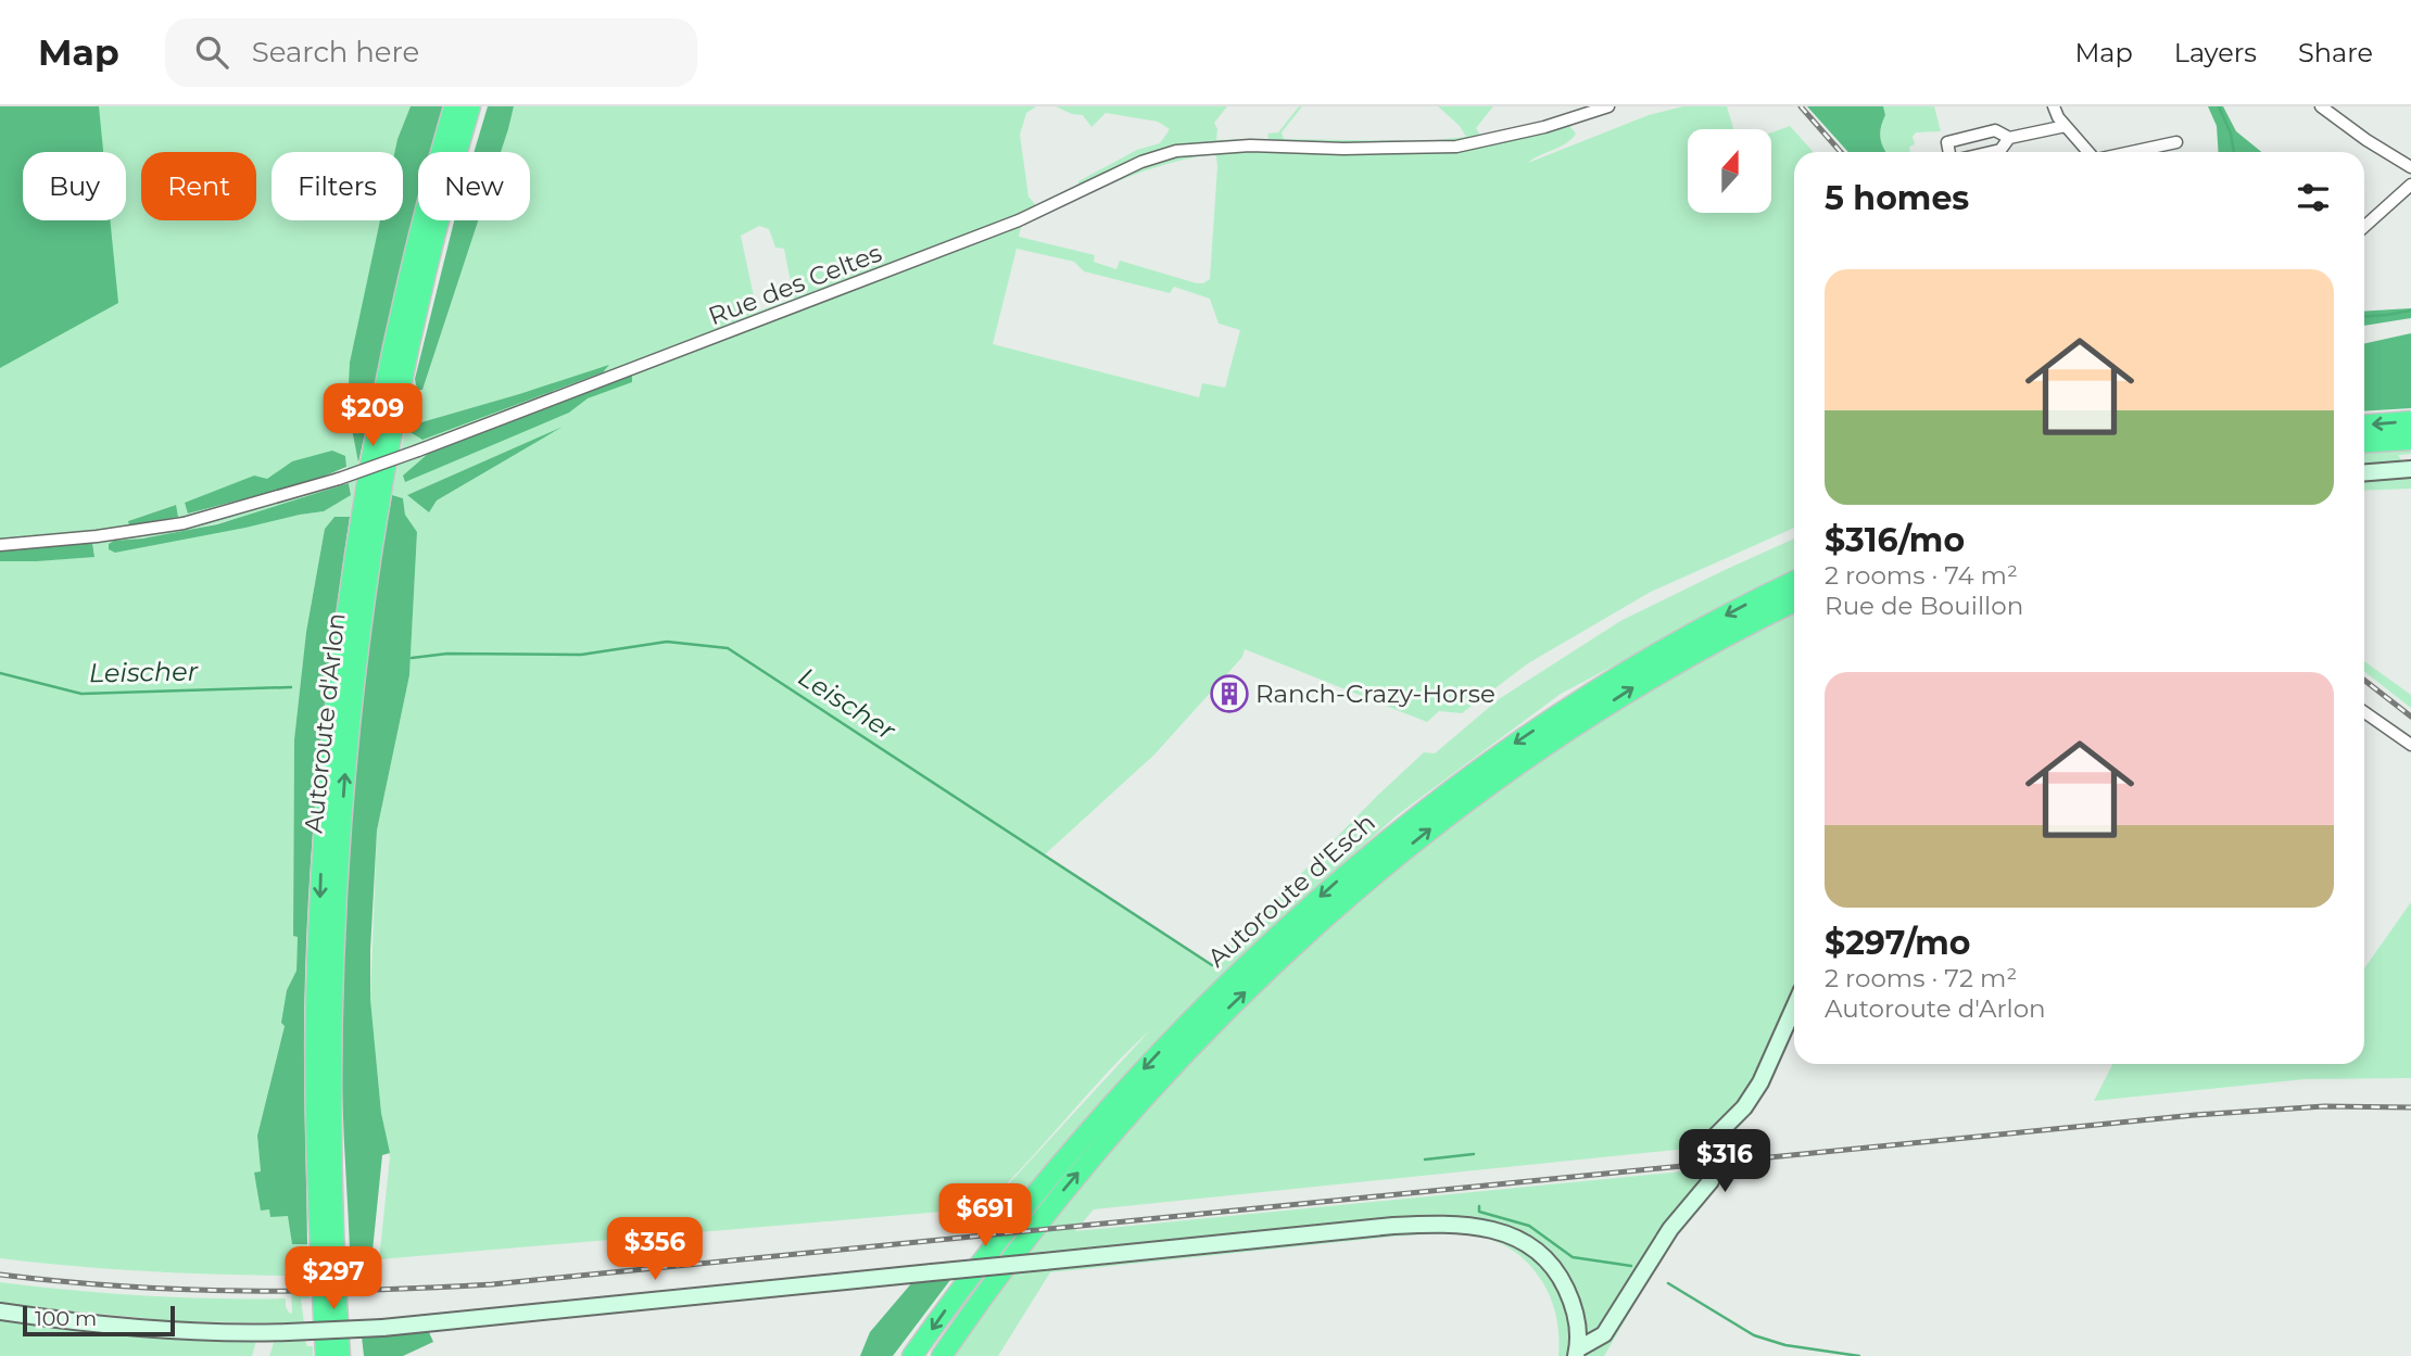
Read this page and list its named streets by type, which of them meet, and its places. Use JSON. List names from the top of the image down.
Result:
{
  "streets": {
    "highway": ["Autoroute d'Arlon", "Autoroute d'Esch"],
    "street": ["Rue des Celtes"]
  },
  "water": ["Leischer"],
  "places": {
    "building": ["Ranch-Crazy-Horse"]
  },
  "scale_bar": "100 m",
  "north": "top",
  "page": {
    "header": "Map",
    "search": "Search here",
    "nav": ["Map", "Layers", "Share"],
    "chip": [
      "Buy",
      "Rent",
      "Filters",
      "New"
    ],
    "heading": "5 homes",
    "list": [
      {
        "name": "$316/mo",
        "note": "2 rooms · 74 m² · Rue de Bouillon"
      },
      {
        "name": "$297/mo",
        "note": "2 rooms · 72 m² · Autoroute d'Arlon"
      }
    ],
    "price": [
      "$209",
      "$316",
      "$691",
      "$356",
      "$297"
    ],
    "scale": "100 m"
  }
}
